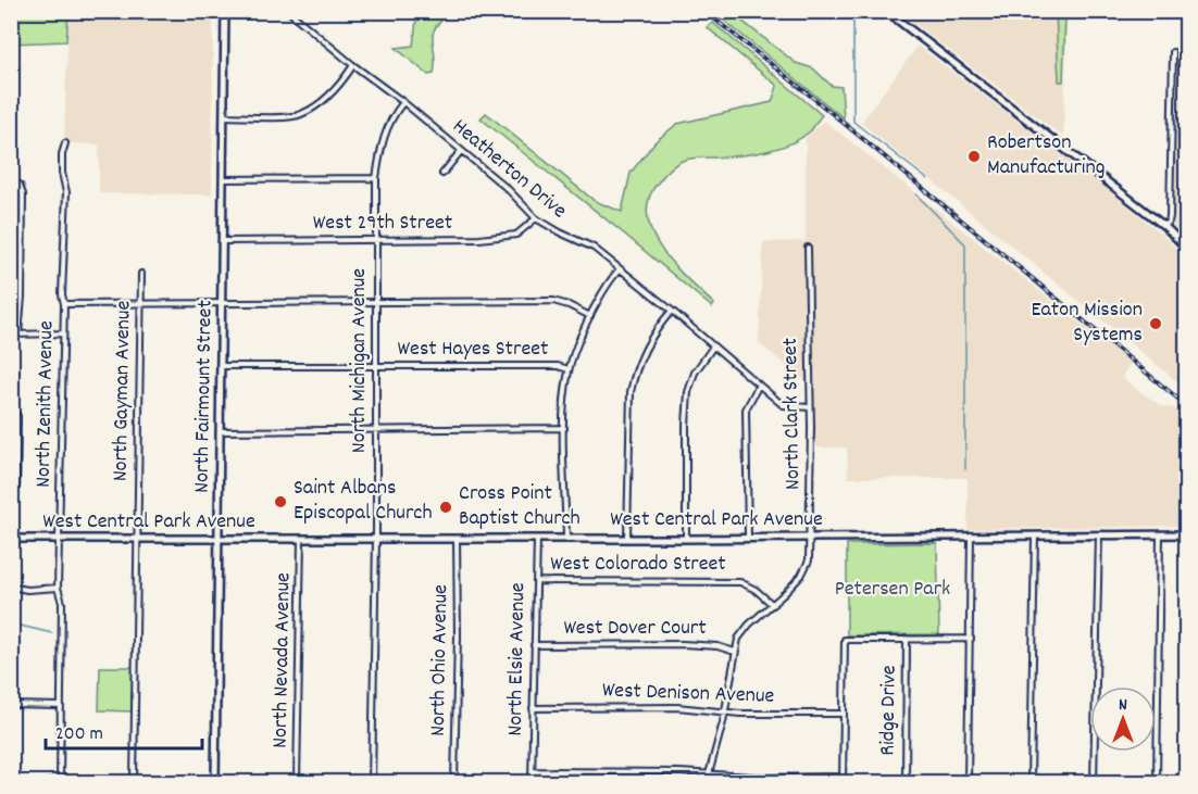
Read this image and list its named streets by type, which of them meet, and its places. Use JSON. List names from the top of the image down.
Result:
{
  "streets": {
    "street": [
      "Heatherton Drive",
      "West 29th Street",
      "West Hayes Street",
      "North Michigan Avenue",
      "North Gayman Avenue",
      "North Fairmount Street",
      "North Zenith Avenue",
      "North Clark Street",
      "West Central Park Avenue",
      "West Colorado Street",
      "West Dover Court",
      "North Elsie Avenue",
      "North Nevada Avenue",
      "North Ohio Avenue",
      "West Denison Avenue",
      "Ridge Drive"
    ]
  },
  "crossings": [
    ["Heatherton Drive", "West 29th Street"],
    ["Heatherton Drive", "North Michigan Avenue"],
    ["Heatherton Drive", "North Clark Street"],
    ["West 29th Street", "North Michigan Avenue"],
    ["West 29th Street", "North Fairmount Street"],
    ["West Hayes Street", "North Michigan Avenue"],
    ["West Hayes Street", "North Fairmount Street"],
    ["North Michigan Avenue", "West Central Park Avenue"],
    ["North Gayman Avenue", "West Central Park Avenue"],
    ["North Fairmount Street", "West Central Park Avenue"],
    ["North Zenith Avenue", "West Central Park Avenue"],
    ["North Clark Street", "West Central Park Avenue"],
    ["North Clark Street", "West Colorado Street"],
    ["North Clark Street", "West Dover Court"],
    ["North Clark Street", "West Denison Avenue"],
    ["West Central Park Avenue", "North Elsie Avenue"],
    ["West Central Park Avenue", "North Nevada Avenue"],
    ["West Central Park Avenue", "North Ohio Avenue"],
    ["West Colorado Street", "North Elsie Avenue"],
    ["West Dover Court", "North Elsie Avenue"],
    ["North Elsie Avenue", "West Denison Avenue"]
  ],
  "parks": ["Petersen Park"],
  "places": [
    "Robertson Manufacturing",
    "Eaton Mission Systems",
    "Saint Albans Episcopal Church",
    "Cross Point Baptist Church"
  ],
  "scale_bar": "200 m",
  "north": "top"
}
